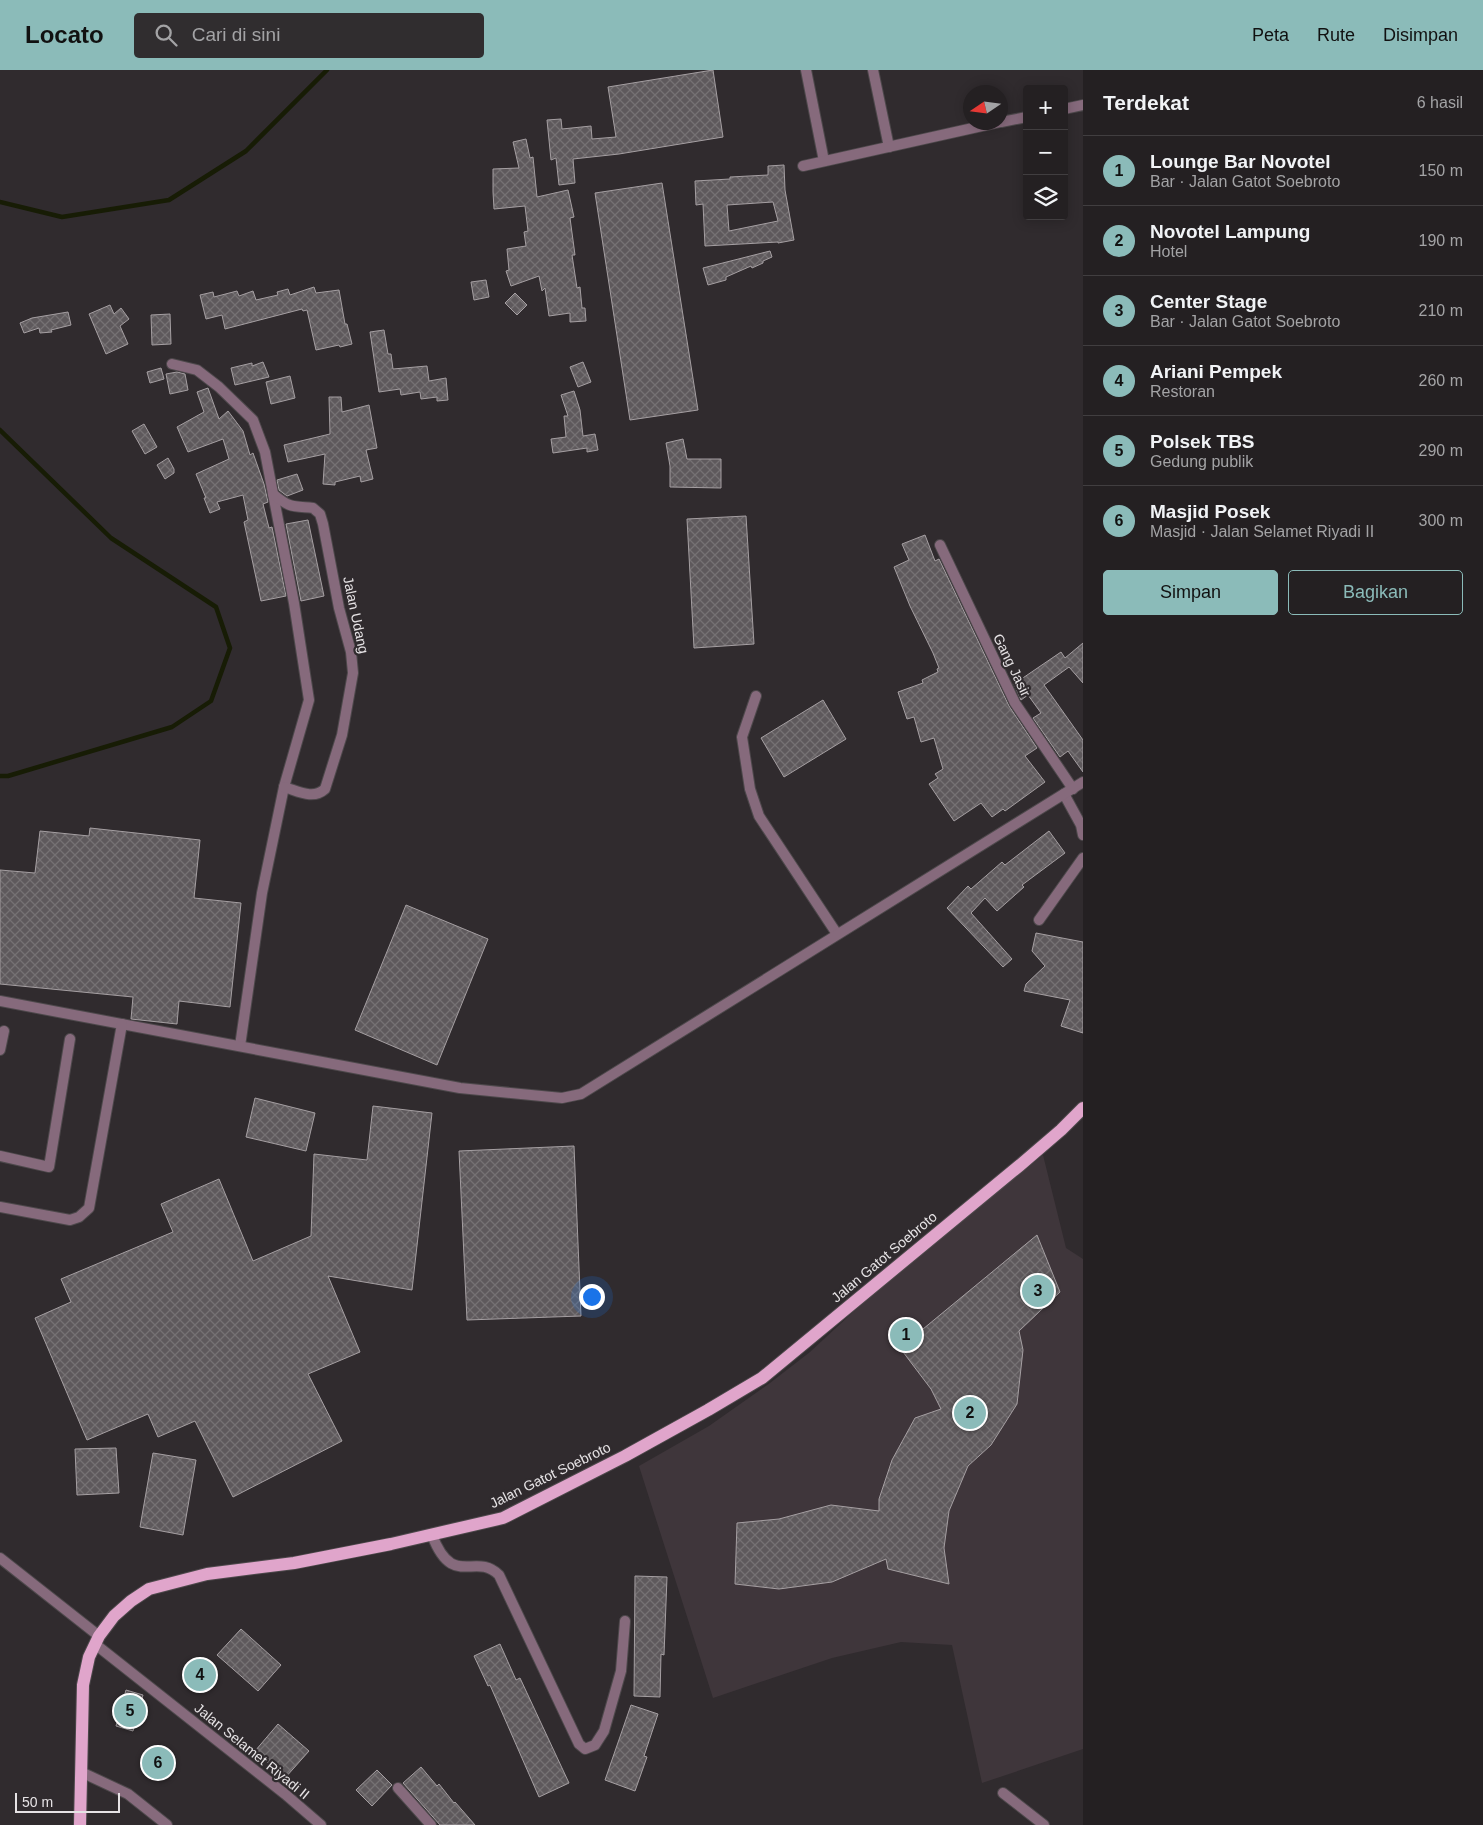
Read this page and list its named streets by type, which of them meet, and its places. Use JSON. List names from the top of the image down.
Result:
{
  "streets": {
    "main road": ["Jalan Gatot Soebroto"],
    "street": ["Jalan Udang", "Gang Jasir", "Jalan Selamet Riyadi II"]
  },
  "crossings": [
    ["Jalan Gatot Soebroto", "Jalan Selamet Riyadi II"]
  ],
  "scale_bar": "50 m",
  "north": "left",
  "page": {
    "header": "Locato",
    "search": "Cari di sini",
    "nav": ["Peta", "Rute", "Disimpan"],
    "heading": ["Terdekat", "6 hasil"],
    "map_buttons": ["+", "−"],
    "list": [
      {
        "mark": "1",
        "name": "Lounge Bar Novotel",
        "note": "Bar · Jalan Gatot Soebroto",
        "value": "150 m"
      },
      {
        "mark": "2",
        "name": "Novotel Lampung",
        "note": "Hotel",
        "value": "190 m"
      },
      {
        "mark": "3",
        "name": "Center Stage",
        "note": "Bar · Jalan Gatot Soebroto",
        "value": "210 m"
      },
      {
        "mark": "4",
        "name": "Ariani Pempek",
        "note": "Restoran",
        "value": "260 m"
      },
      {
        "mark": "5",
        "name": "Polsek TBS",
        "note": "Gedung publik",
        "value": "290 m"
      },
      {
        "mark": "6",
        "name": "Masjid Posek",
        "note": "Masjid · Jalan Selamet Riyadi II",
        "value": "300 m"
      }
    ],
    "buttons": ["Simpan", "Bagikan"],
    "pins": [
      "3",
      "1",
      "2",
      "4",
      "5",
      "6"
    ],
    "scale": "50 m"
  }
}
